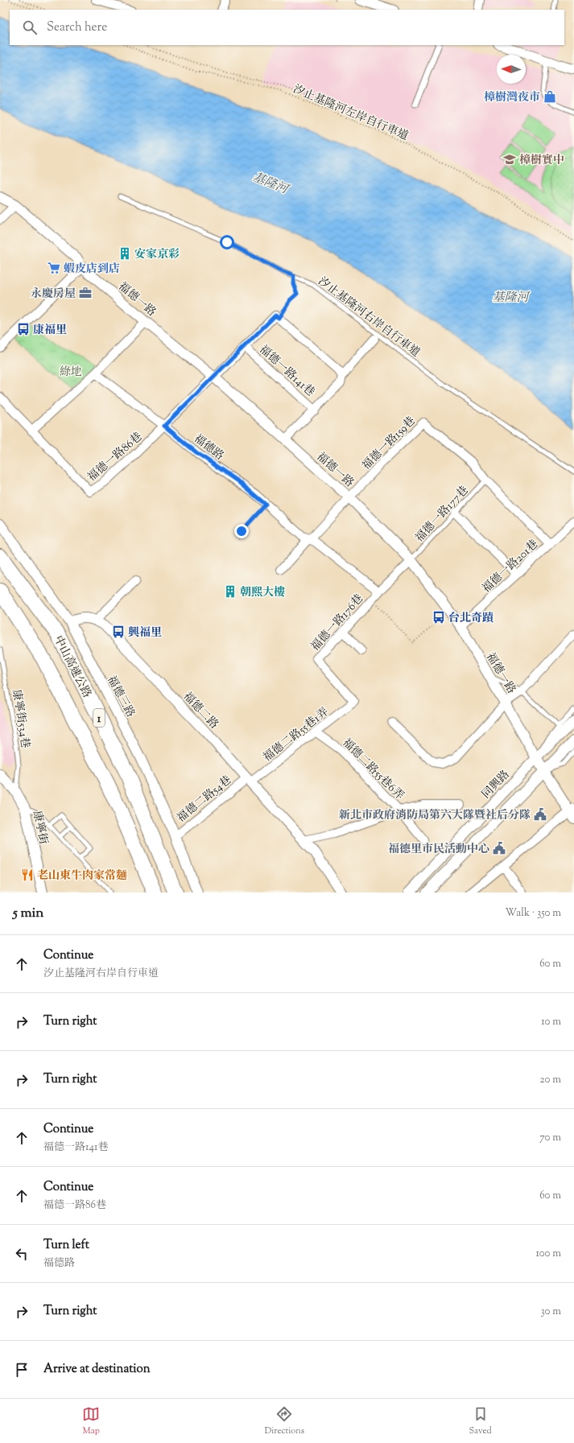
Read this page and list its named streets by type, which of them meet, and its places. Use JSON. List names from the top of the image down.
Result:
{
  "streets": {
    "highway": ["中山高速公路", "1"],
    "street": [
      "福德一路",
      "福德一路141巷",
      "福德一路159巷",
      "福德路",
      "福德一路86巷",
      "福德一路201巷",
      "福德一路176巷",
      "福德三路",
      "福德二路",
      "福德二路55巷1弄",
      "福德二路55巷6弄",
      "同興路",
      "福德二路54巷",
      "康寧街"
    ],
    "lane": ["汐止基隆河右岸自行車道", "福德一路177巷", "康寧街534巷"],
    "path": ["汐止基隆河左岸自行車道"]
  },
  "crossings": [
    ["福德一路", "福德一路141巷"],
    ["福德一路", "福德一路159巷"],
    ["福德一路", "福德一路86巷"],
    ["福德一路", "福德一路177巷"],
    ["福德一路", "福德一路201巷"],
    ["福德一路", "福德一路176巷"],
    ["福德一路", "同興路"],
    ["福德一路141巷", "福德一路86巷"],
    ["福德一路159巷", "福德一路177巷"],
    ["福德路", "福德一路86巷"],
    ["福德路", "福德一路176巷"],
    ["福德一路177巷", "福德一路176巷"],
    ["福德一路176巷", "福德二路55巷1弄"],
    ["中山高速公路", "1"],
    ["福德三路", "福德二路54巷"],
    ["福德二路", "福德二路55巷1弄"],
    ["福德二路", "福德二路54巷"],
    ["康寧街534巷", "康寧街"],
    ["福德二路55巷1弄", "福德二路55巷6弄"],
    ["福德二路55巷1弄", "福德二路54巷"]
  ],
  "water": ["基隆河"],
  "parks": ["綠地"],
  "places": {
    "shop": ["樟樹灣夜市"],
    "school or university": ["樟樹實中"],
    "building": ["安家京彩", "朝熙大樓"],
    "supermarket": ["蝦皮店到店"],
    "office": ["永慶房屋"],
    "bus stop": ["康福里", "台北奇蹟", "興福里"],
    "public building": ["新北市政府消防局第六大隊暨社后分隊", "福德里市民活動中心"],
    "restaurant": ["老山東牛肉家常麵"]
  },
  "north": "left",
  "page": {
    "search": "Search here",
    "heading": ["5 min", "Walk · 350 m"],
    "list": [
      ["Continue", "汐止基隆河右岸自行車道", "60 m"],
      ["Turn right", "10 m"],
      ["Turn right", "20 m"],
      ["Continue", "福德一路141巷", "70 m"],
      ["Continue", "福德一路86巷", "60 m"],
      ["Turn left", "福德路", "100 m"],
      ["Turn right", "30 m"],
      "Arrive at destination"
    ],
    "nav": ["Map", "Directions", "Saved"]
  }
}
